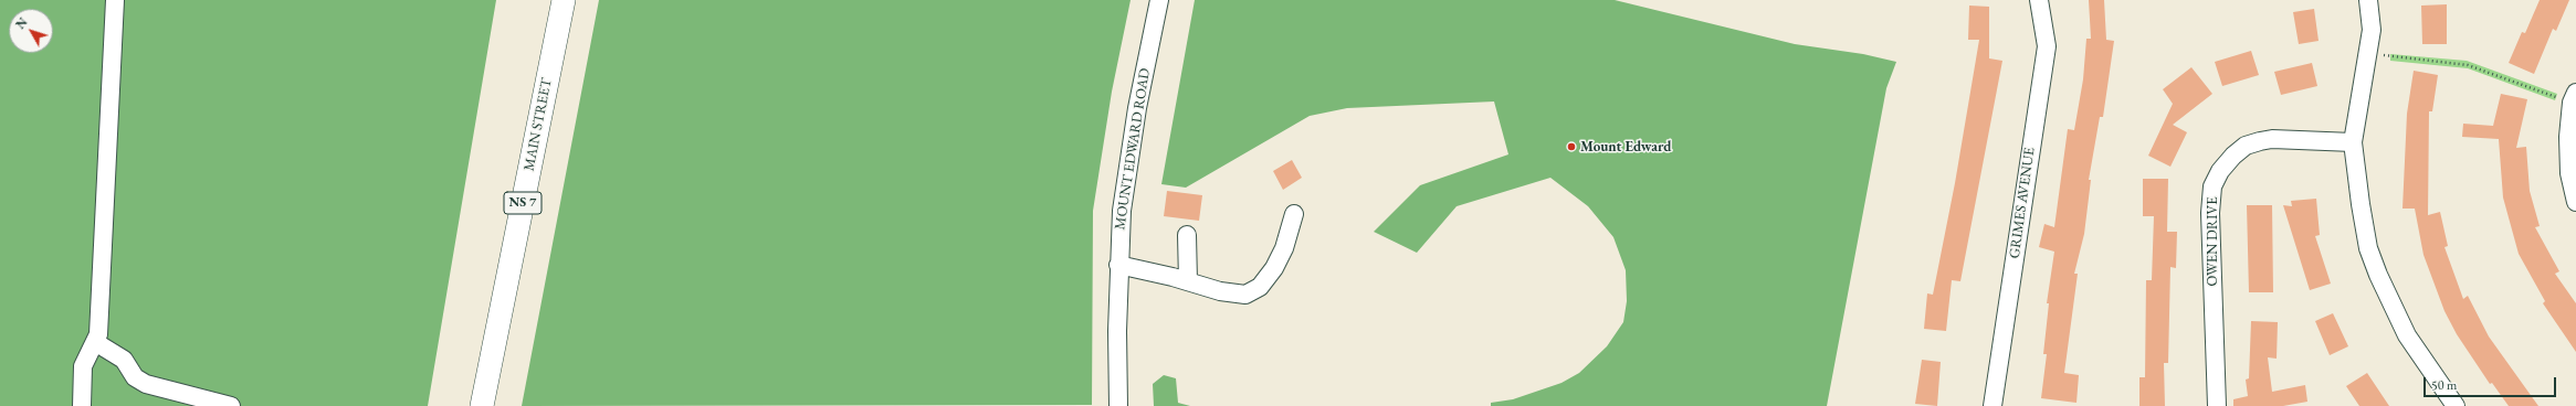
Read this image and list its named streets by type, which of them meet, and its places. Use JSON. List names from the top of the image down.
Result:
{
  "streets": {
    "main road": ["MAIN STREET", "NS 7"],
    "street": ["MOUNT EDWARD ROAD", "GRIMES AVENUE", "OWEN DRIVE"]
  },
  "places": ["Mount Edward"],
  "scale_bar": "50 m",
  "north": "top left"
}
